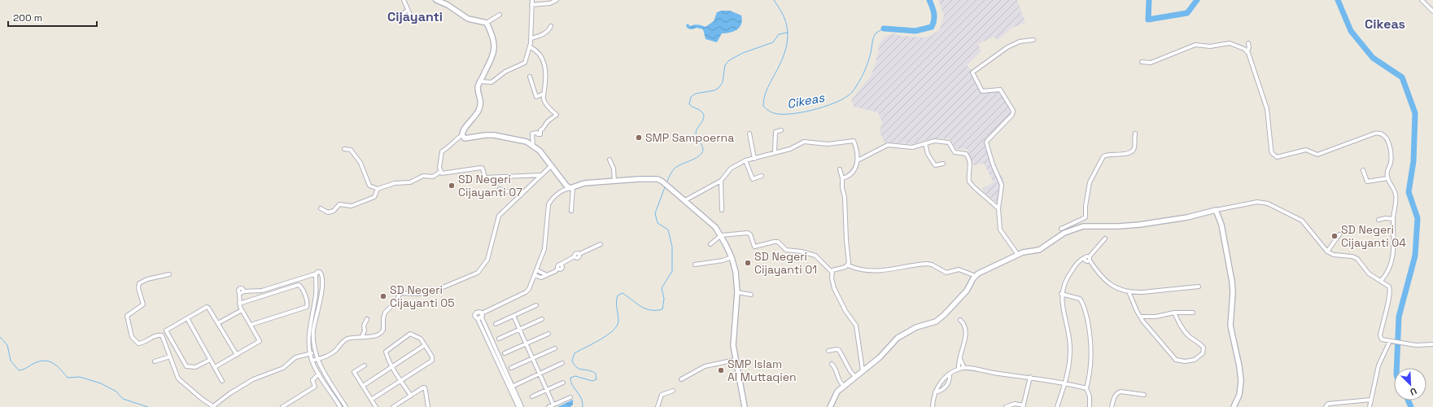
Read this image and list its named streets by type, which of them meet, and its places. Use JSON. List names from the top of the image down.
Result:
{
  "districts": ["Cijayanti", "Cikeas"],
  "water": ["Cikeas"],
  "places": [
    "SMP Sampoerna",
    "SD Negeri Cijayanti 07",
    "SD Negeri Cijayanti 04",
    "SD Negeri Cijayanti 01",
    "SD Negeri Cijayanti 05",
    "SMP Islam Al Muttaqien"
  ],
  "scale_bar": "200 m",
  "north": "bottom right"
}
